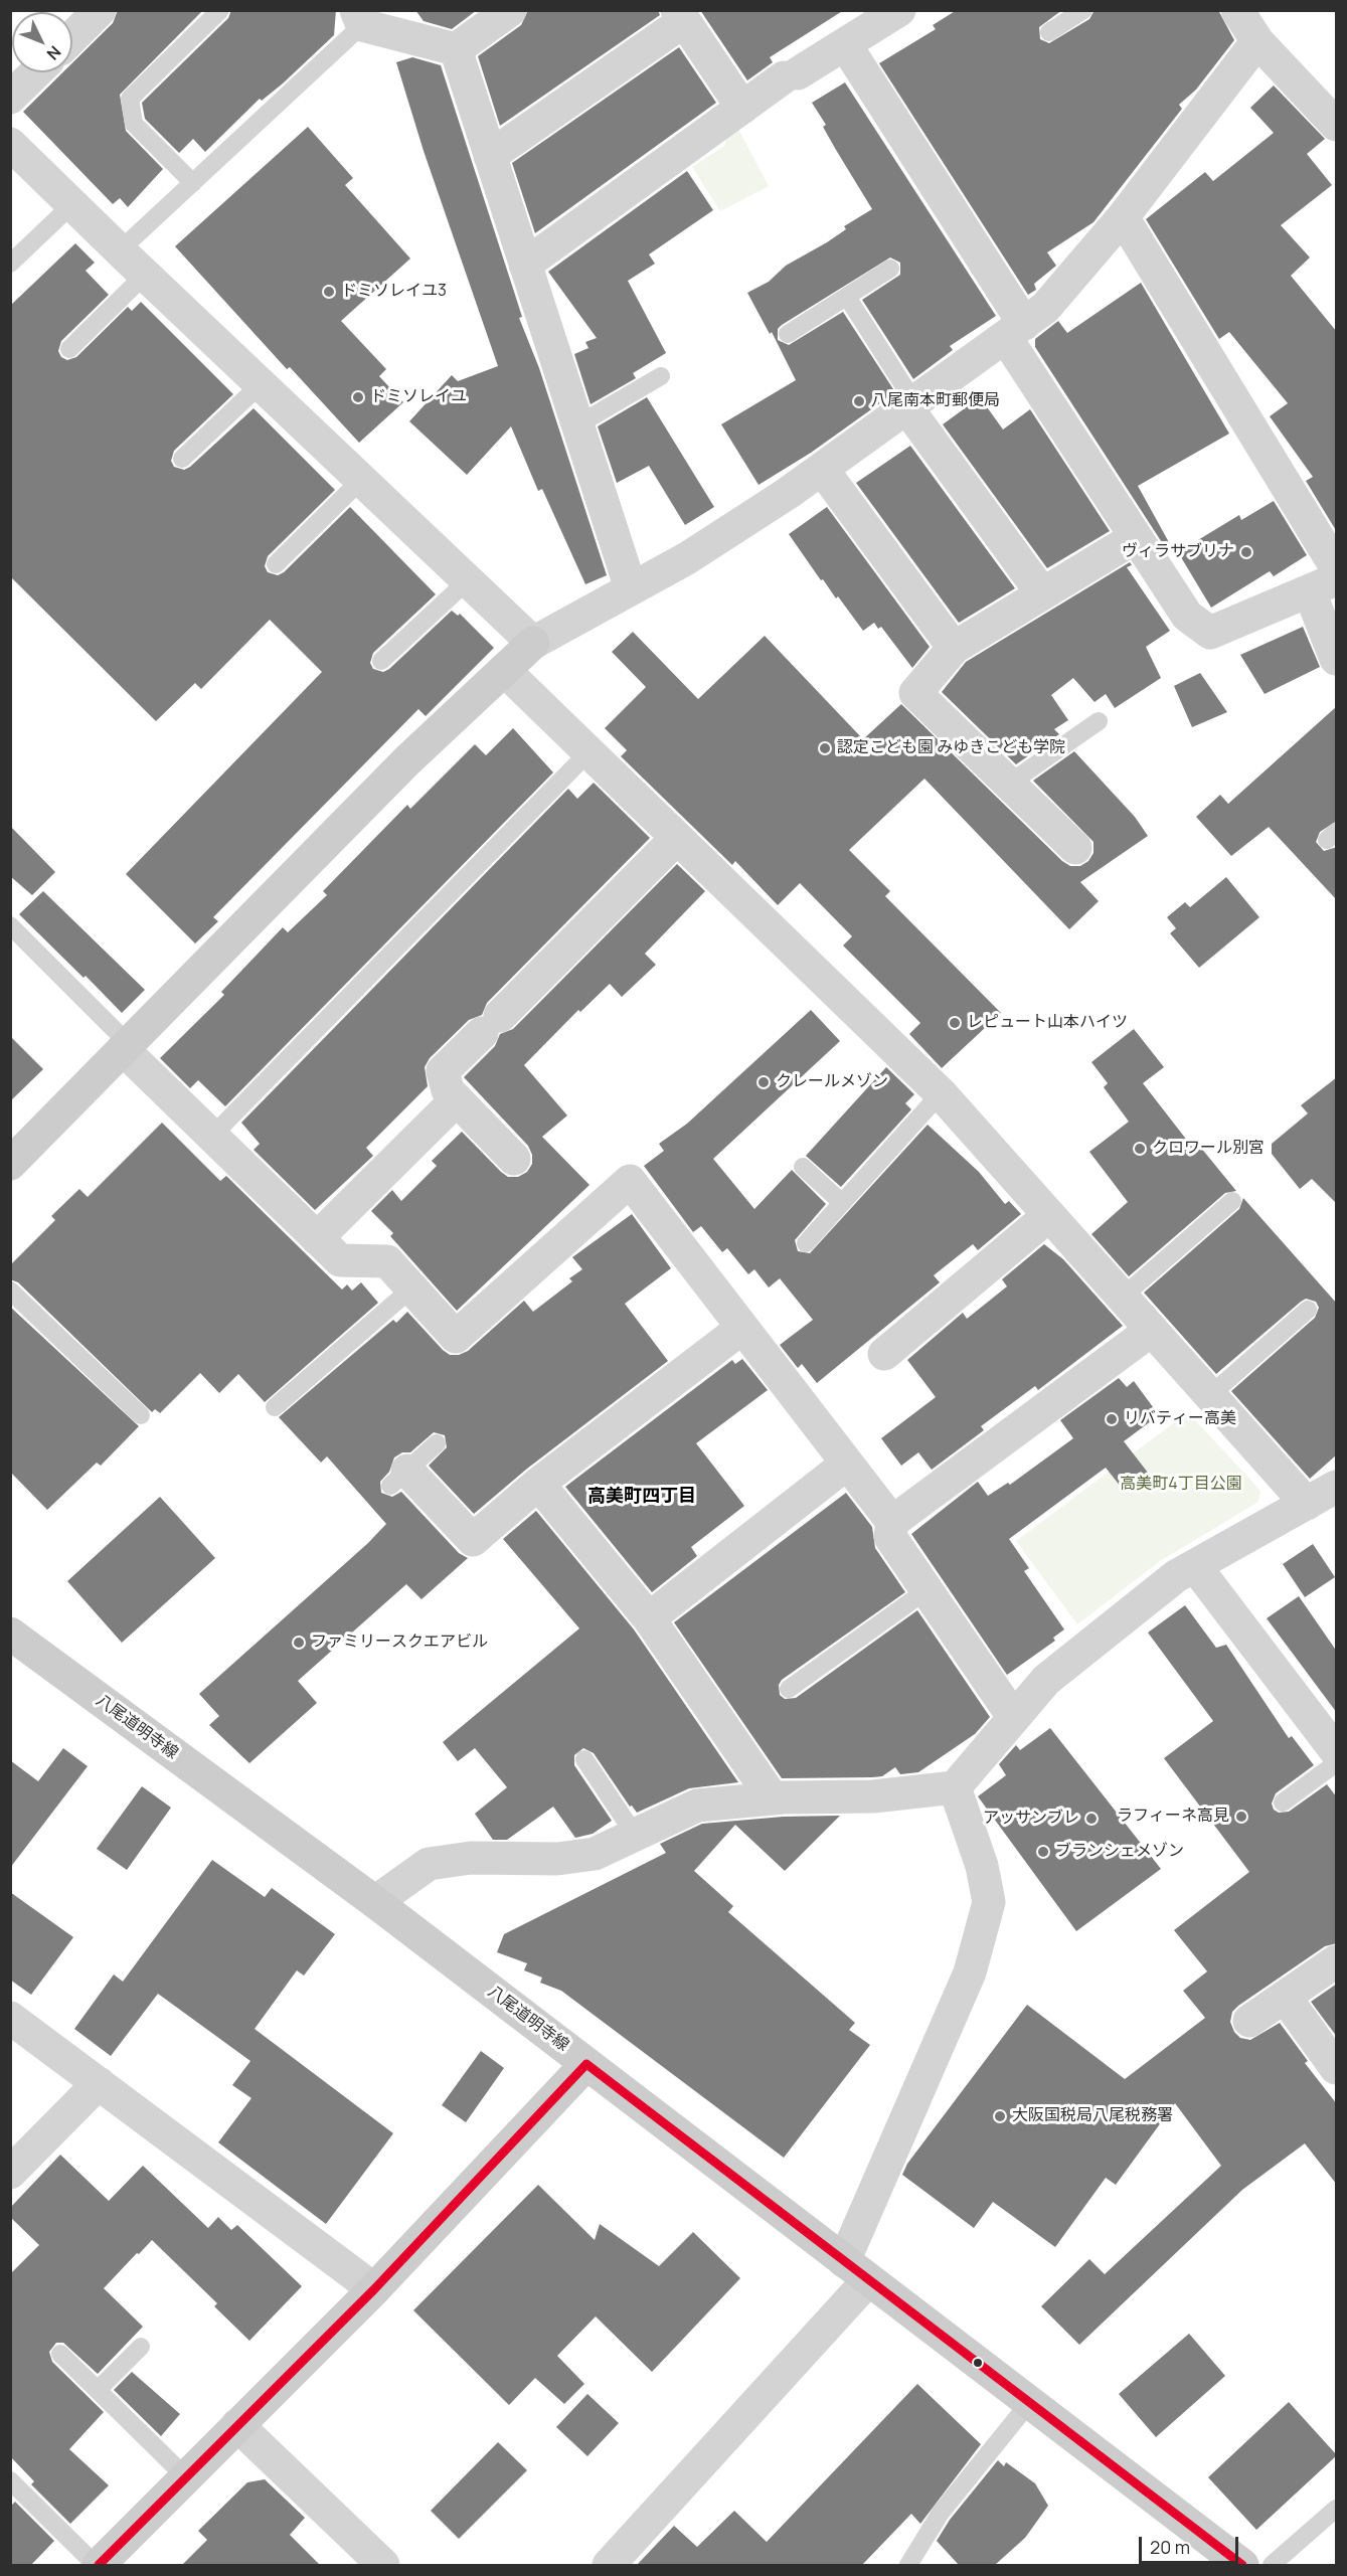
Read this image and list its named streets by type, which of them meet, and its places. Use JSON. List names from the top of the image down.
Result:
{
  "streets": {
    "main road": ["八尾道明寺線"]
  },
  "districts": ["高美町四丁目"],
  "parks": ["高美町4丁目公園"],
  "places": [
    "ドミソレイユ3",
    "ドミソレイユ",
    "八尾南本町郵便局",
    "ヴィラサブリナ",
    "認定こども園 みゆきこども学院",
    "レピュート山本ハイツ",
    "クレールメゾン",
    "クロワール別宮",
    "リバティー高美",
    "ファミリースクエアビル",
    "ラフィーネ高見",
    "アッサンブレ",
    "ブランシェメゾン",
    "大阪国税局八尾税務署"
  ],
  "scale_bar": "20 m",
  "north": "bottom right"
}
